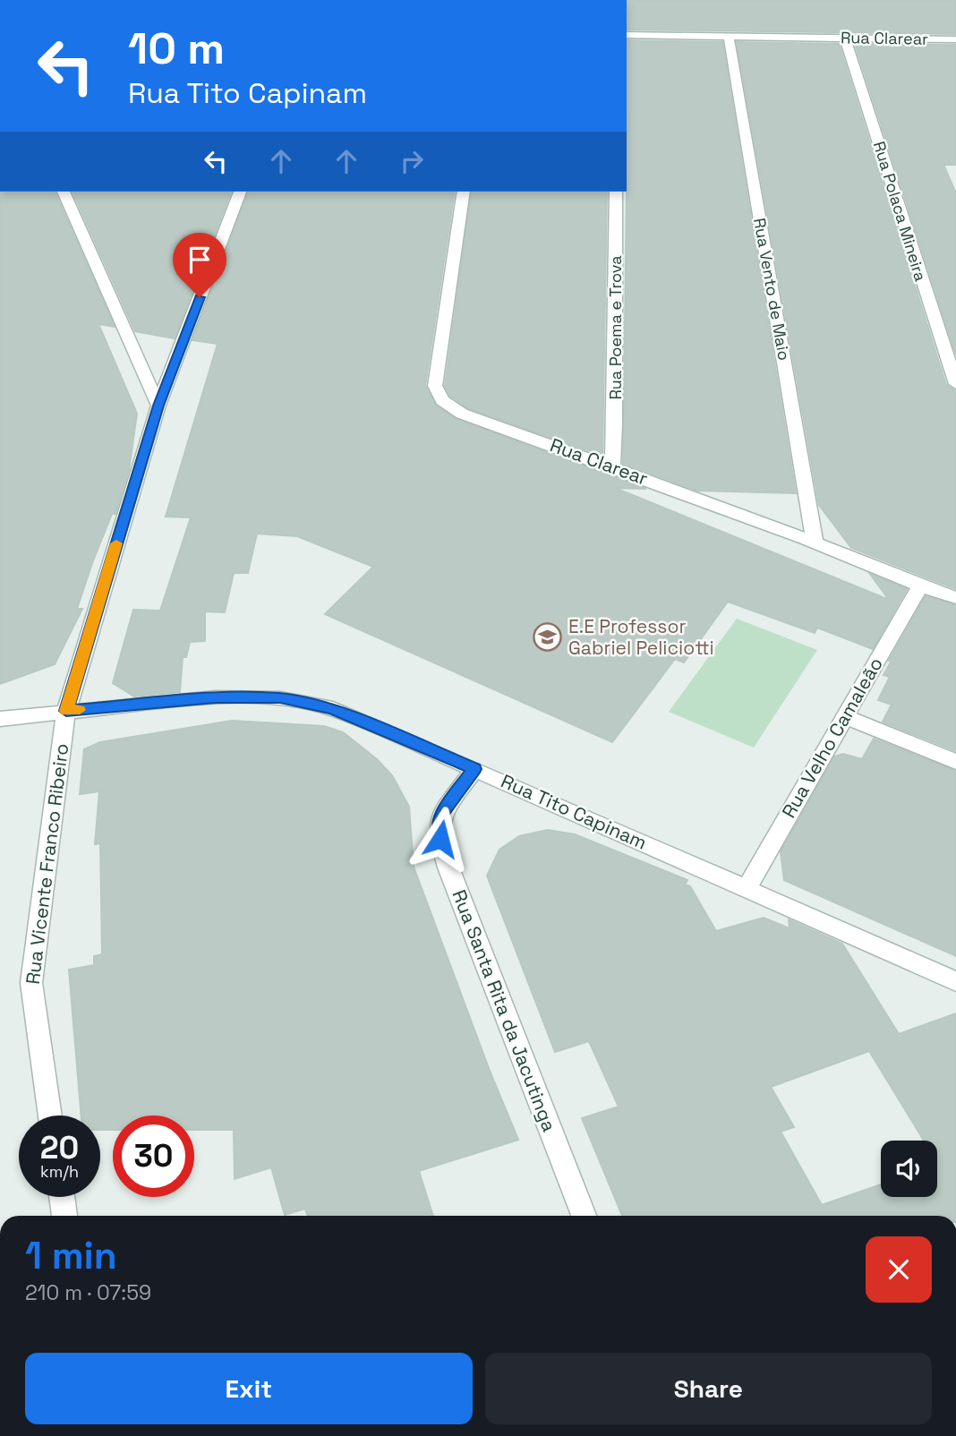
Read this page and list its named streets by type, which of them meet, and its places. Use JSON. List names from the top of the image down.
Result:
{
  "streets": {
    "street": [
      "Rua Clarear",
      "Rua Polaca Mineira",
      "Rua Vento de Maio",
      "Rua Poema e Trova",
      "Rua Velho Camaleão",
      "Rua Tito Capinam",
      "Rua Vicente Franco Ribeiro",
      "Rua Santa Rita da Jacutinga"
    ]
  },
  "crossings": [
    ["Rua Clarear", "Rua Polaca Mineira"],
    ["Rua Clarear", "Rua Vento de Maio"],
    ["Rua Clarear", "Rua Poema e Trova"],
    ["Rua Clarear", "Rua Velho Camaleão"],
    ["Rua Velho Camaleão", "Rua Tito Capinam"],
    ["Rua Tito Capinam", "Rua Vicente Franco Ribeiro"],
    ["Rua Tito Capinam", "Rua Santa Rita da Jacutinga"]
  ],
  "places": {
    "school or university": ["E.E Professor Gabriel Peliciotti"]
  },
  "page": {
    "turn": ["10 m", "Rua Tito Capinam"],
    "speed": "20 km/h",
    "limit": "30",
    "heading": ["1 min", "210 m · 07:59"],
    "buttons": ["Exit", "Share"]
  }
}
